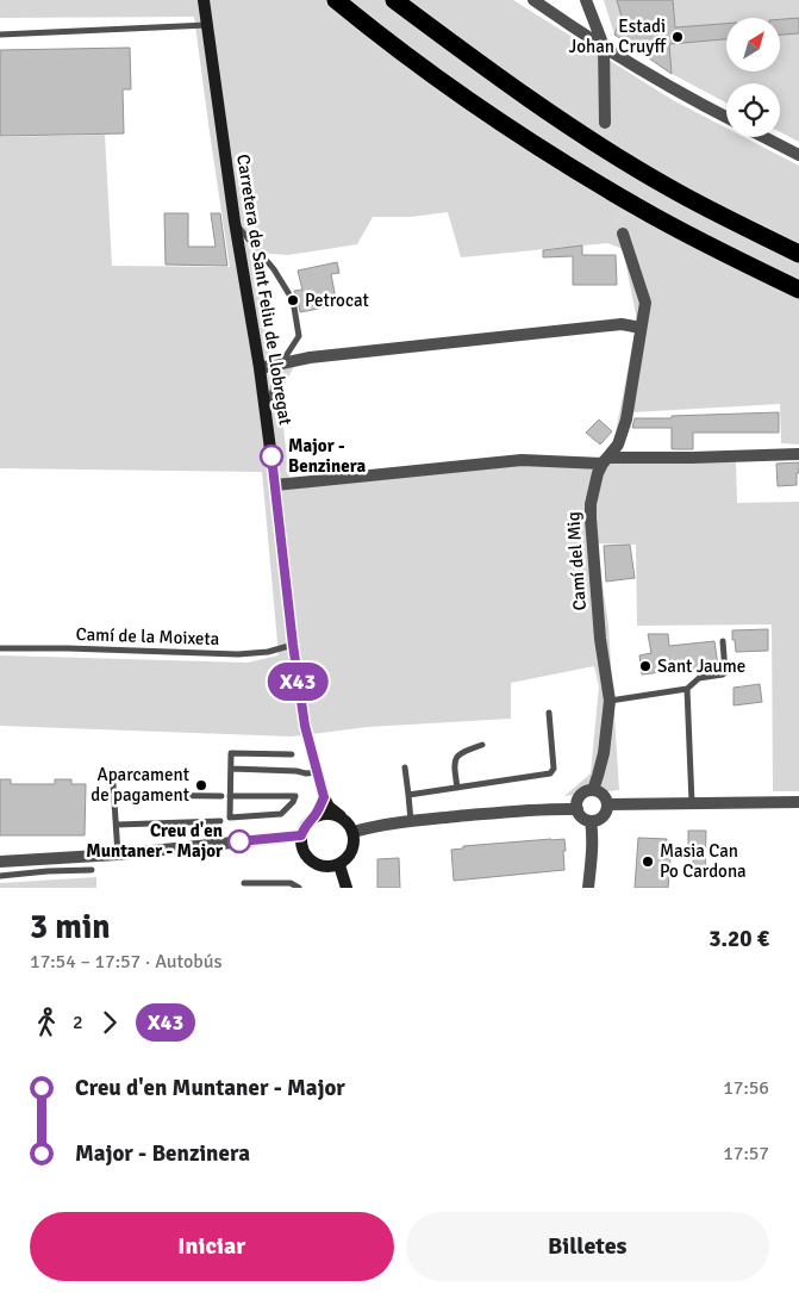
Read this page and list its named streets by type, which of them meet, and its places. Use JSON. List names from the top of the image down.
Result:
{
  "streets": {
    "street": ["Carretera de Sant Feliu de Llobregat", "Camí del Mig"],
    "lane": ["Camí de la Moixeta"]
  },
  "crossings": [
    ["Carretera de Sant Feliu de Llobregat", "Camí de la Moixeta"]
  ],
  "places": [
    "Estadi Johan Cruyff",
    "Petrocat",
    "Major - Benzinera",
    "Sant Jaume",
    "Aparcament de pagament",
    "Creu d'en Muntaner - Major",
    "Masia Can Po Cardona"
  ],
  "lines": ["bus line X43"],
  "north": "top right",
  "page": {
    "on_map": "X43",
    "heading": ["3 min", "17:54 – 17:57 · Autobús", "3.20 €"],
    "legs": ["2", "X43"],
    "list": [
      {
        "name": "Creu d'en Muntaner - Major",
        "value": "17:56"
      },
      {
        "name": "Major - Benzinera",
        "value": "17:57"
      }
    ],
    "buttons": ["Iniciar", "Billetes"]
  }
}
